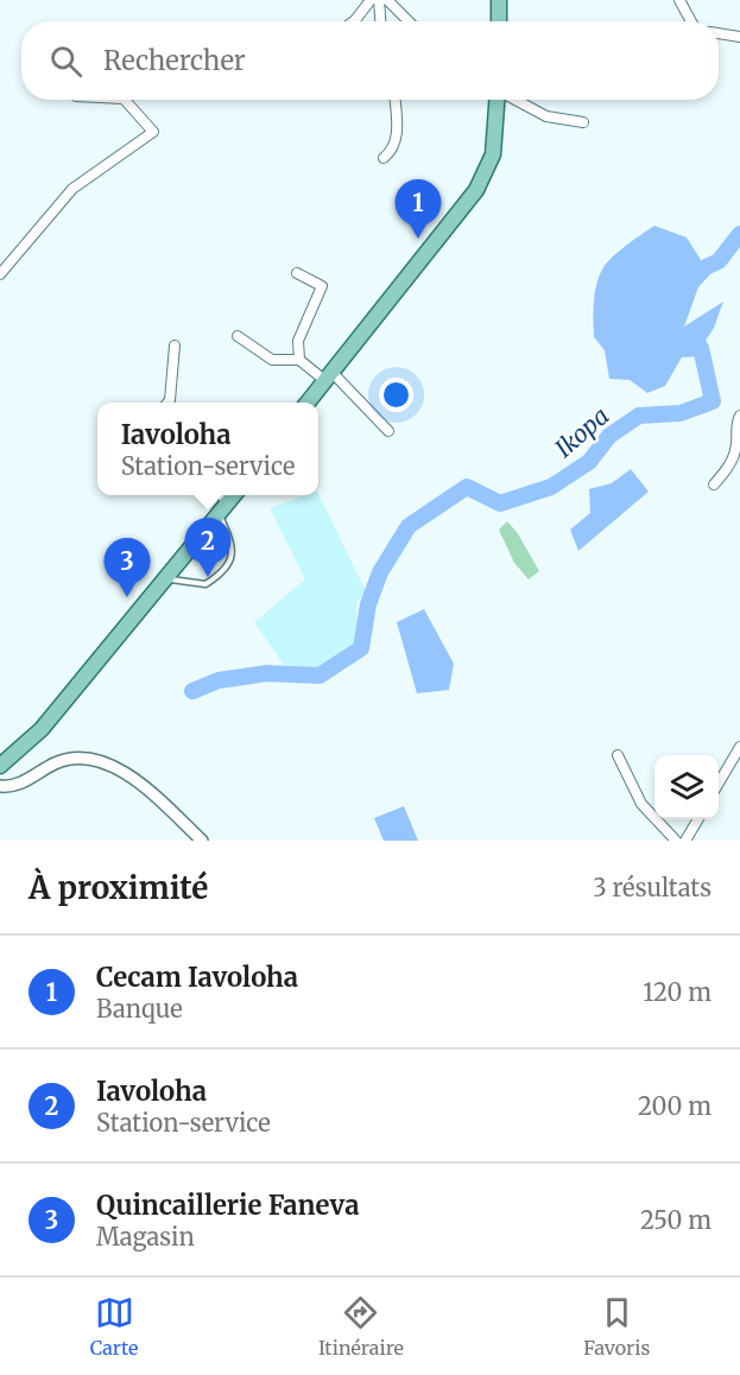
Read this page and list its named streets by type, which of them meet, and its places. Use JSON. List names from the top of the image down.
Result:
{
  "water": ["Ikopa"],
  "page": {
    "search": "Rechercher",
    "pins": ["1", "2", "3"],
    "popup": ["Iavoloha", "Station-service"],
    "heading": ["À proximité", "3 résultats"],
    "list": [
      {
        "mark": "1",
        "name": "Cecam Iavoloha",
        "note": "Banque",
        "value": "120 m"
      },
      {
        "mark": "2",
        "name": "Iavoloha",
        "note": "Station-service",
        "value": "200 m"
      },
      {
        "mark": "3",
        "name": "Quincaillerie Faneva",
        "note": "Magasin",
        "value": "250 m"
      }
    ],
    "nav": ["Carte", "Itinéraire", "Favoris"]
  }
}
